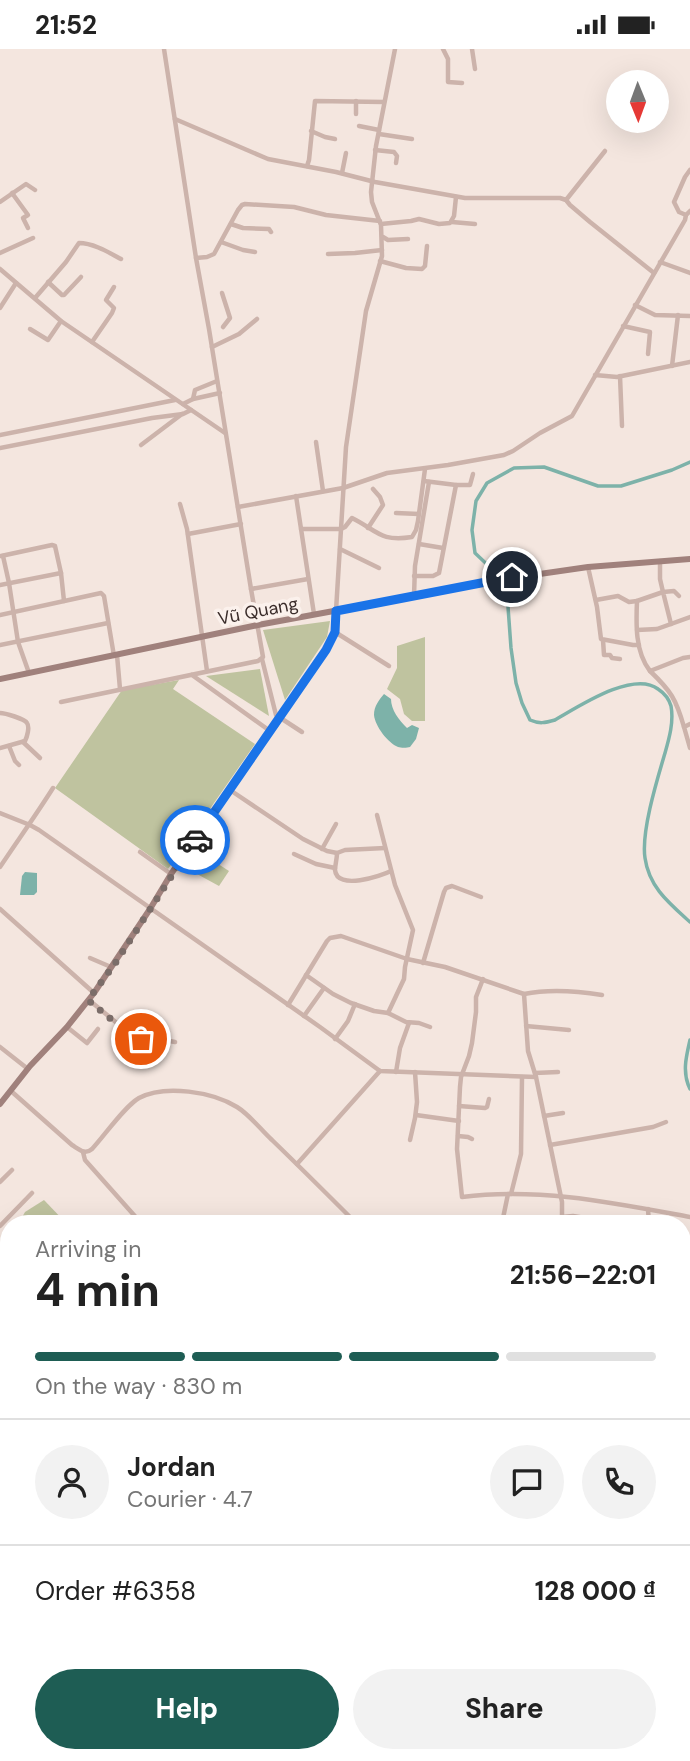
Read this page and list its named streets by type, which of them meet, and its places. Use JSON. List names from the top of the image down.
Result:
{
  "streets": {
    "main road": ["Vũ Quang"]
  },
  "north": "bottom",
  "page": {
    "status": "21:52",
    "heading": ["4 min", "Arriving in", "21:56–22:01"],
    "panel": [
      "Jordan",
      "Courier · 4.7",
      "Order #6358",
      "128 000 ₫"
    ],
    "bar": "On the way · 830 m",
    "buttons": ["Help", "Share"]
  }
}
